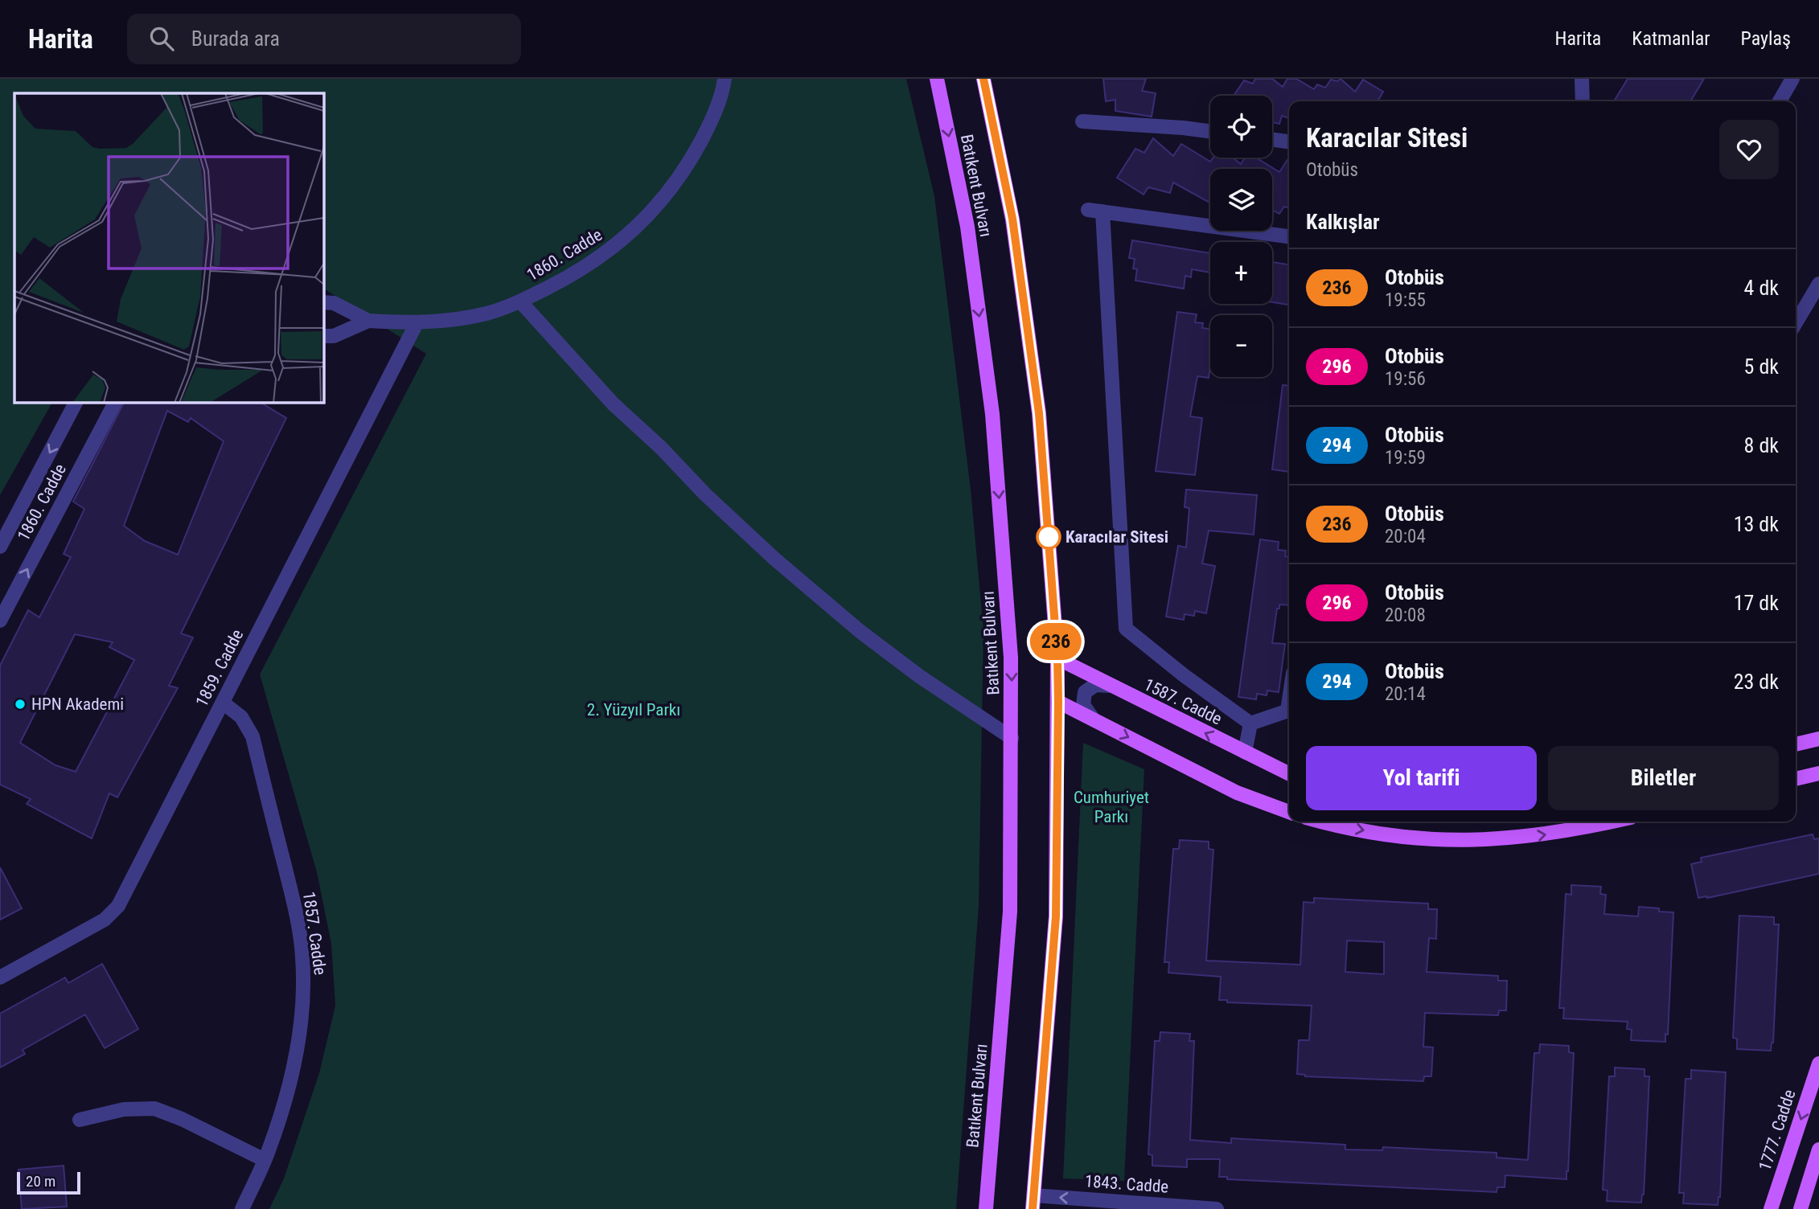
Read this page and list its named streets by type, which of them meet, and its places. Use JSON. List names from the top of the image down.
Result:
{
  "streets": {
    "main road": ["Batıkent Bulvarı", "1587. Cadde", "1777. Cadde"],
    "street": [
      "1860. Cadde",
      "1859. Cadde",
      "1857. Cadde",
      "1843. Cadde"
    ]
  },
  "crossings": [
    ["Batıkent Bulvarı", "1587. Cadde"],
    ["Batıkent Bulvarı", "1843. Cadde"],
    ["1860. Cadde", "1859. Cadde"],
    ["1859. Cadde", "1857. Cadde"]
  ],
  "one_way": ["1843. Cadde"],
  "parks": ["2. Yüzyıl Parkı", "Cumhuriyet Parkı"],
  "places": ["Karacılar Sitesi", "HPN Akademi"],
  "lines": ["bus line 236"],
  "scale_bar": "20 m",
  "page": {
    "header": "Harita",
    "search": "Burada ara",
    "nav": ["Harita", "Katmanlar", "Paylaş"],
    "on_map": "236",
    "map_buttons": ["+", "−"],
    "heading": [
      ["Karacılar Sitesi", "Otobüs"],
      "Kalkışlar"
    ],
    "list": [
      {
        "mark": "236",
        "name": "Otobüs",
        "note": "19:55",
        "value": "4 dk"
      },
      {
        "mark": "296",
        "name": "Otobüs",
        "note": "19:56",
        "value": "5 dk"
      },
      {
        "mark": "294",
        "name": "Otobüs",
        "note": "19:59",
        "value": "8 dk"
      },
      {
        "mark": "236",
        "name": "Otobüs",
        "note": "20:04",
        "value": "13 dk"
      },
      {
        "mark": "296",
        "name": "Otobüs",
        "note": "20:08",
        "value": "17 dk"
      },
      {
        "mark": "294",
        "name": "Otobüs",
        "note": "20:14",
        "value": "23 dk"
      }
    ],
    "buttons": ["Yol tarifi", "Biletler"],
    "scale": "20 m"
  }
}
